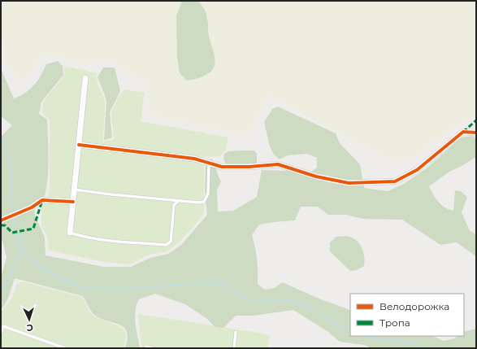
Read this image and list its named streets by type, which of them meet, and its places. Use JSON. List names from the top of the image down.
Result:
{
  "legend": ["Велодорожка", "Тропа"],
  "north": "bottom"
}
